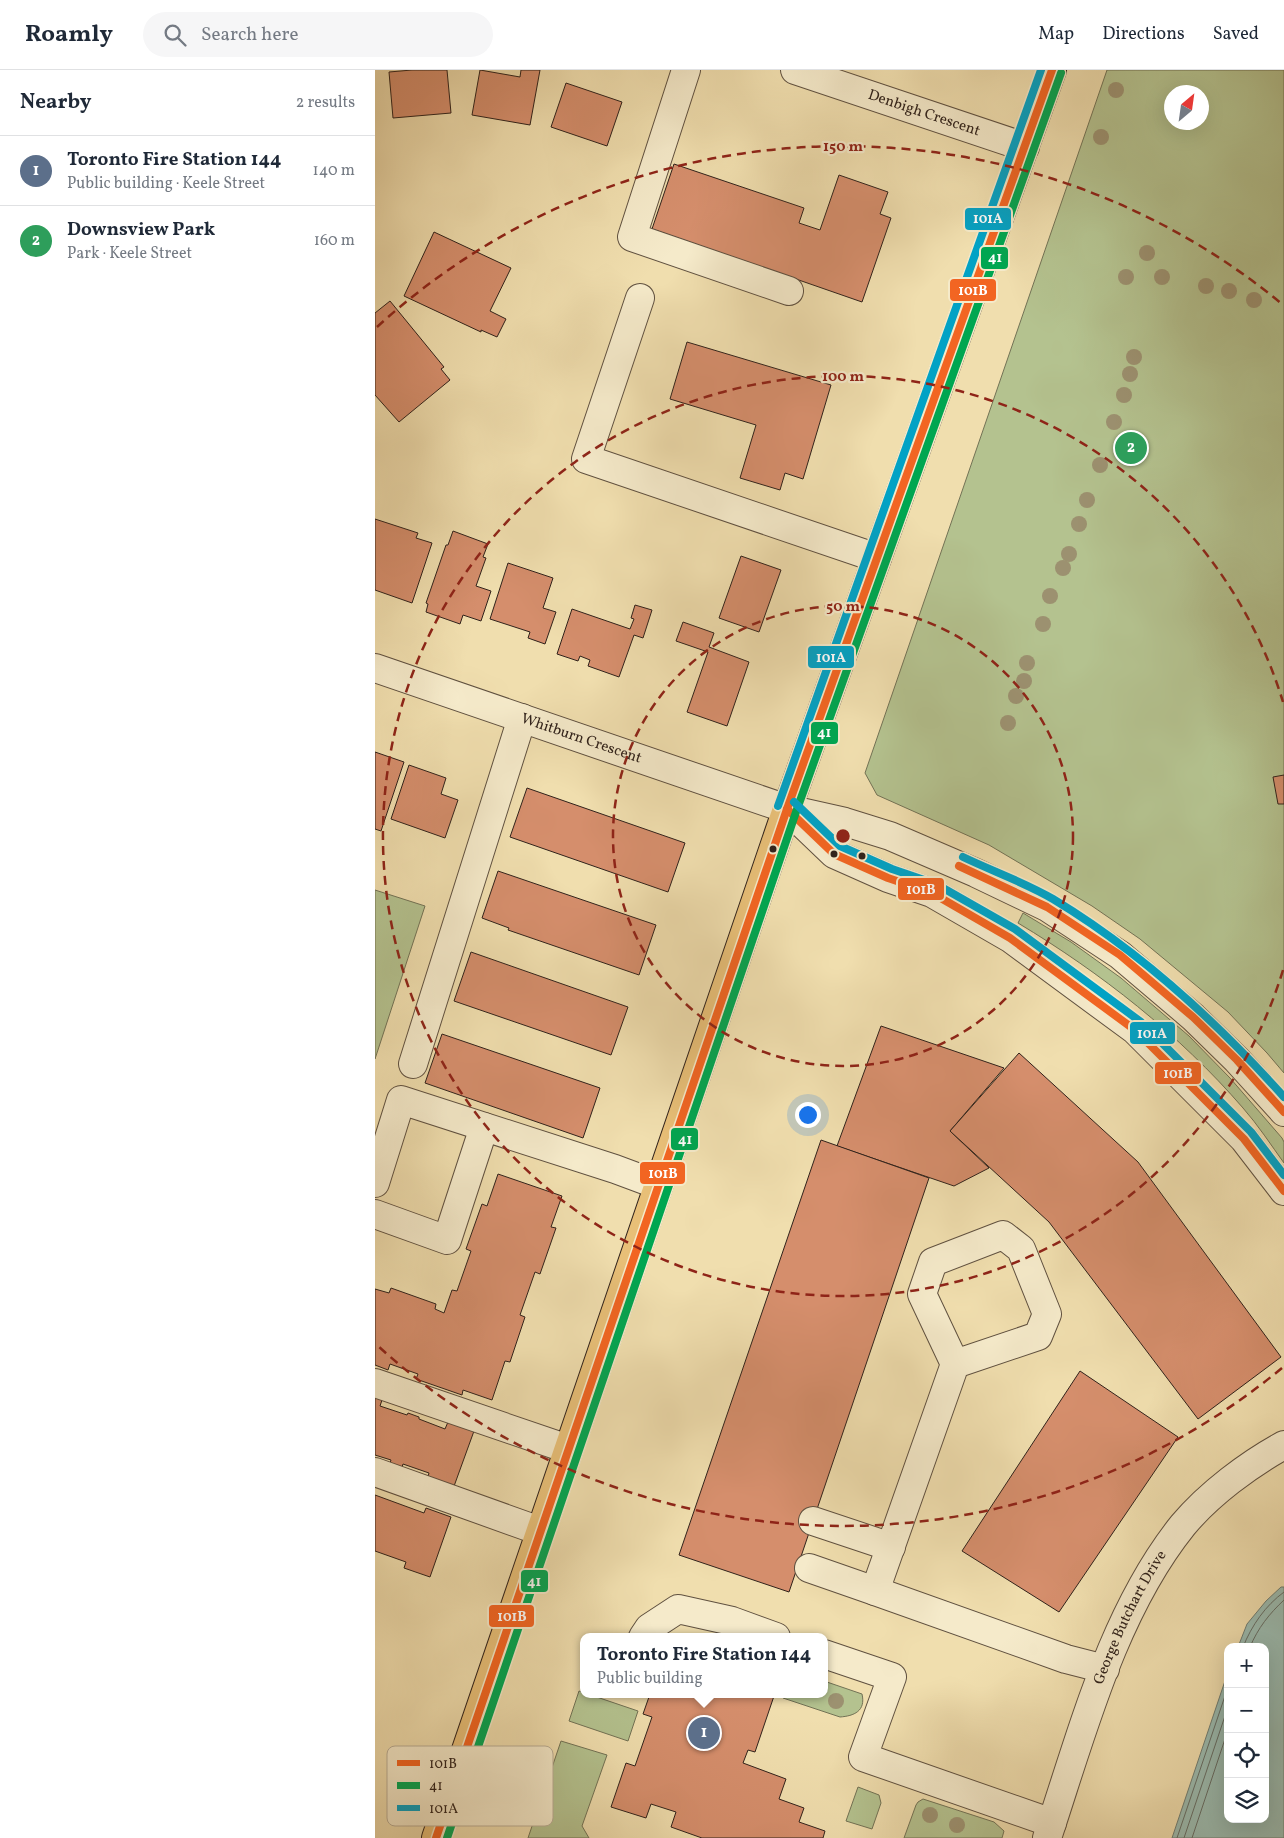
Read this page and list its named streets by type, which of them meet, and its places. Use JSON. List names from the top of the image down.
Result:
{
  "streets": {
    "street": ["Denbigh Crescent", "Whitburn Crescent", "George Butchart Drive"]
  },
  "lines": ["transit line 101B", "transit line 101A", "transit line 41"],
  "legend": ["101B", "41", "101A"],
  "north": "top right",
  "page": {
    "header": "Roamly",
    "search": "Search here",
    "nav": ["Map", "Directions", "Saved"],
    "heading": ["Nearby", "2 results"],
    "list": [
      {
        "mark": "1",
        "name": "Toronto Fire Station 144",
        "note": "Public building · Keele Street",
        "value": "140 m"
      },
      {
        "mark": "2",
        "name": "Downsview Park",
        "note": "Park · Keele Street",
        "value": "160 m"
      }
    ],
    "pins": ["2", "1"],
    "popup": ["Toronto Fire Station 144", "Public building"],
    "map_buttons": ["+", "−"]
  },
  "rings": ["150 m", "100 m", "50 m"]
}
